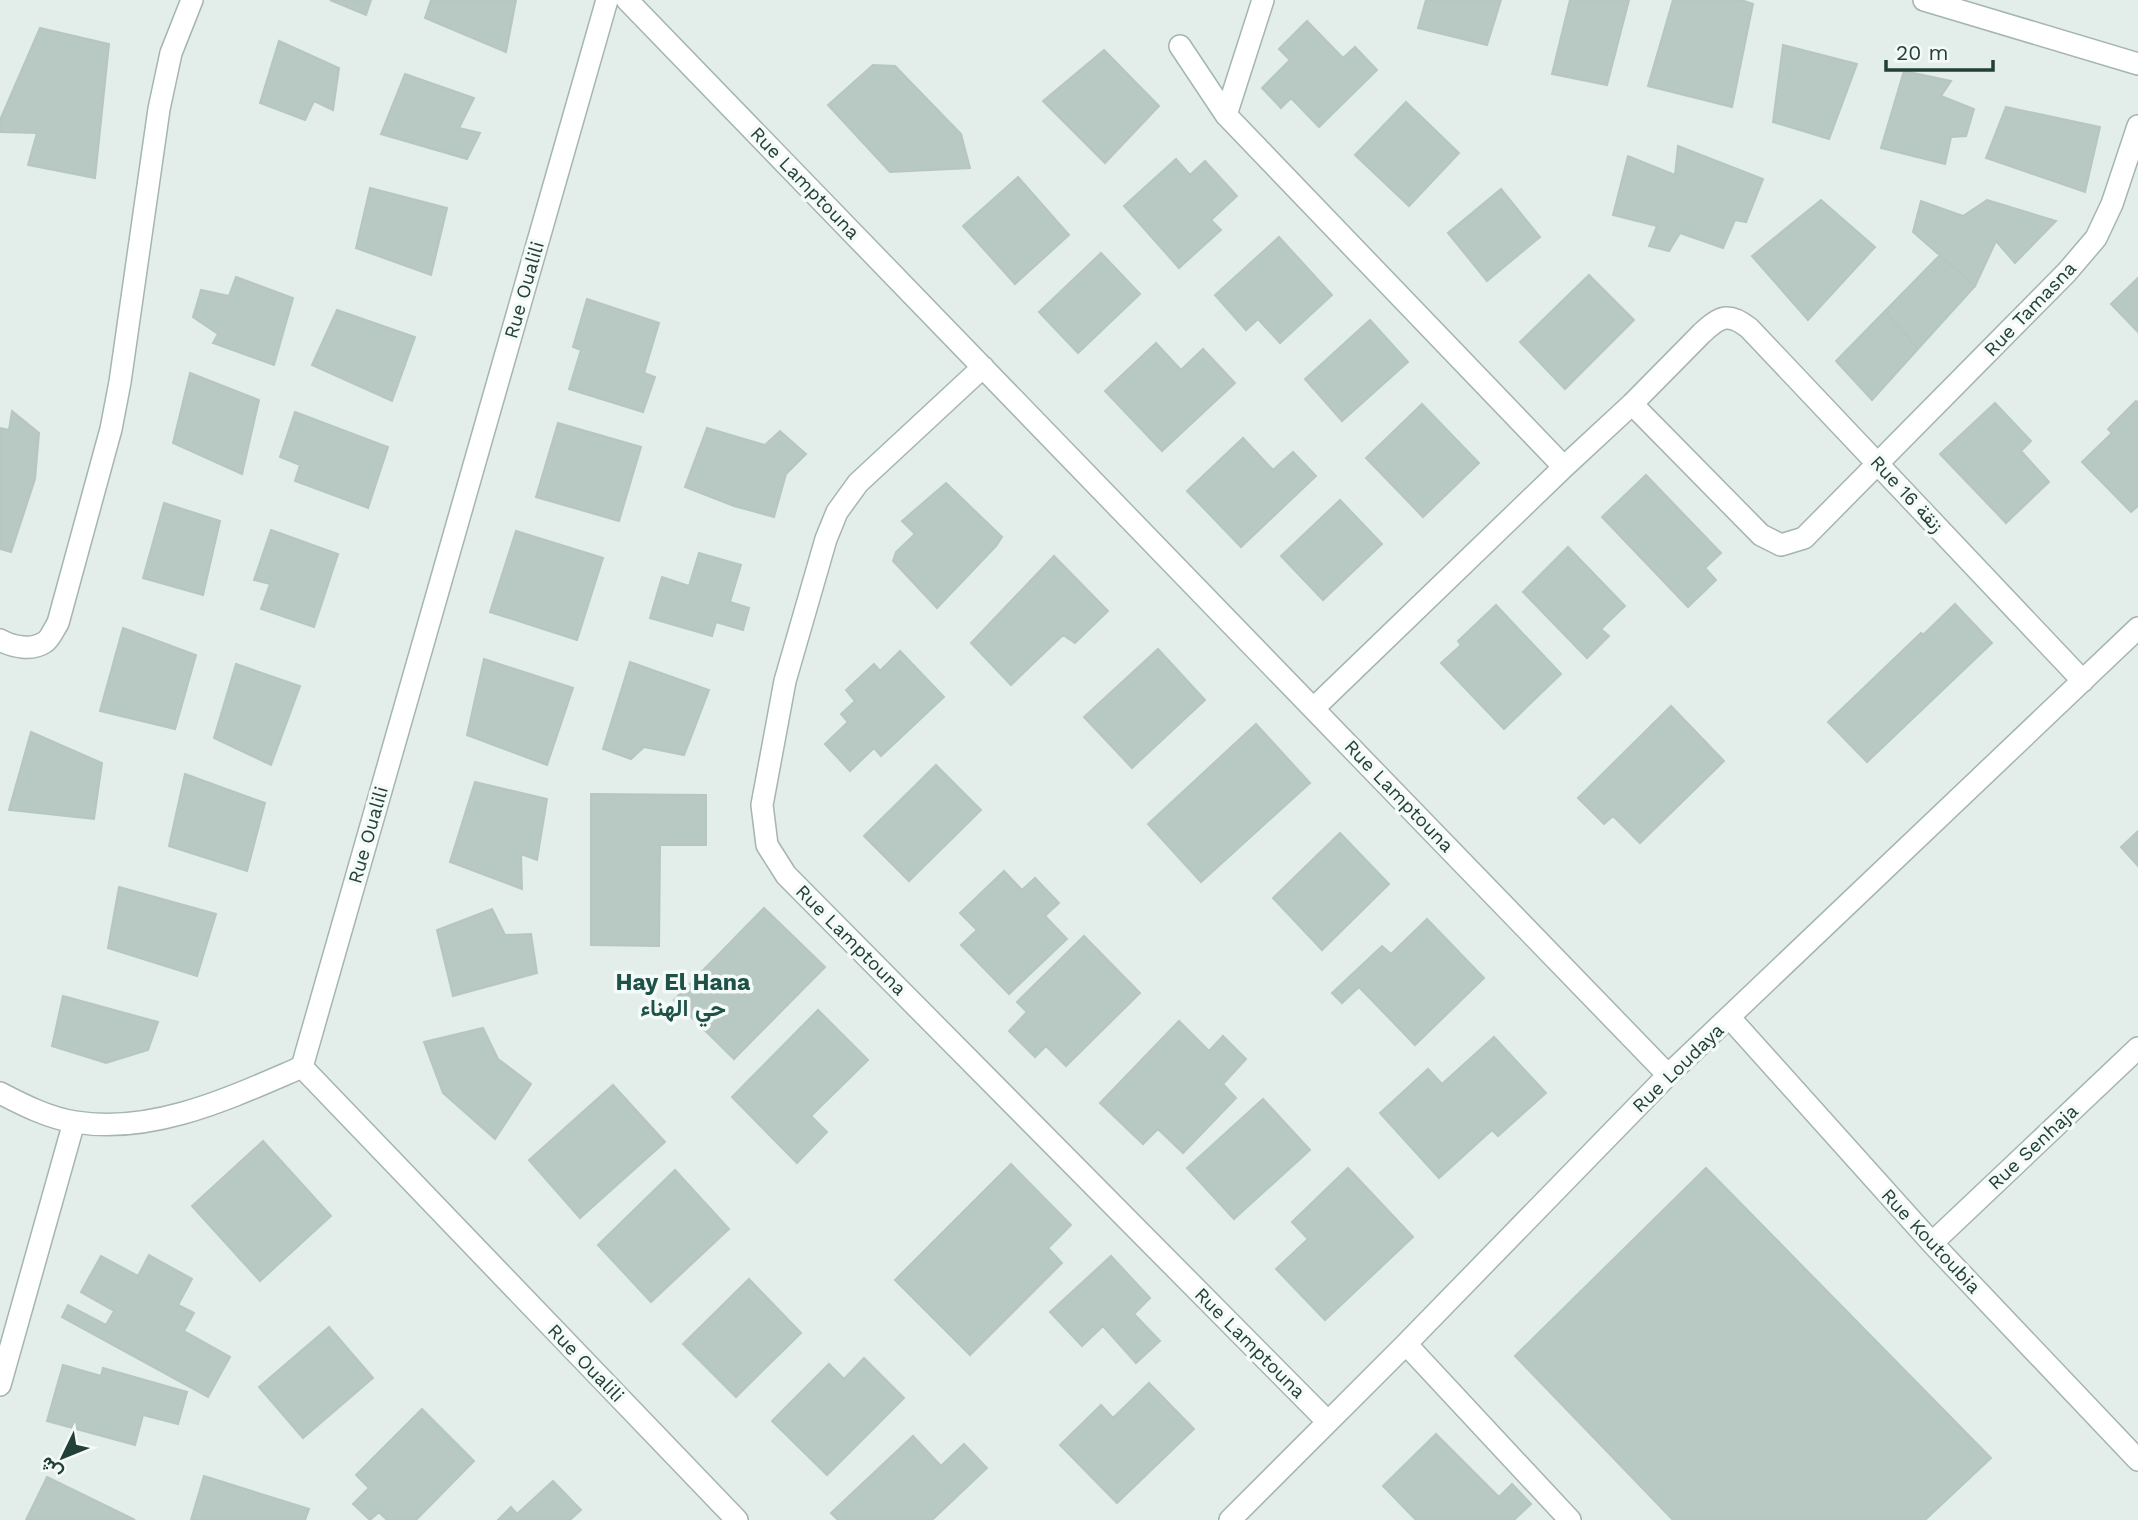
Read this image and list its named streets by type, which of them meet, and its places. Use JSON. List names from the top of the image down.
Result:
{
  "streets": {
    "street": [
      "Rue Lamptouna",
      "Rue Oualili",
      "Rue Tamasna",
      "Rue 16 زنقة",
      "Rue Loudaya",
      "Rue Senhaja",
      "Rue Koutoubia"
    ]
  },
  "crossings": [
    ["Rue Lamptouna", "Rue Loudaya"],
    ["Rue Tamasna", "Rue 16 زنقة"],
    ["Rue 16 زنقة", "Rue Loudaya"],
    ["Rue Loudaya", "Rue Koutoubia"],
    ["Rue Senhaja", "Rue Koutoubia"]
  ],
  "districts": ["Hay El Hana حي الهناء"],
  "scale_bar": "20 m",
  "north": "bottom left"
}
